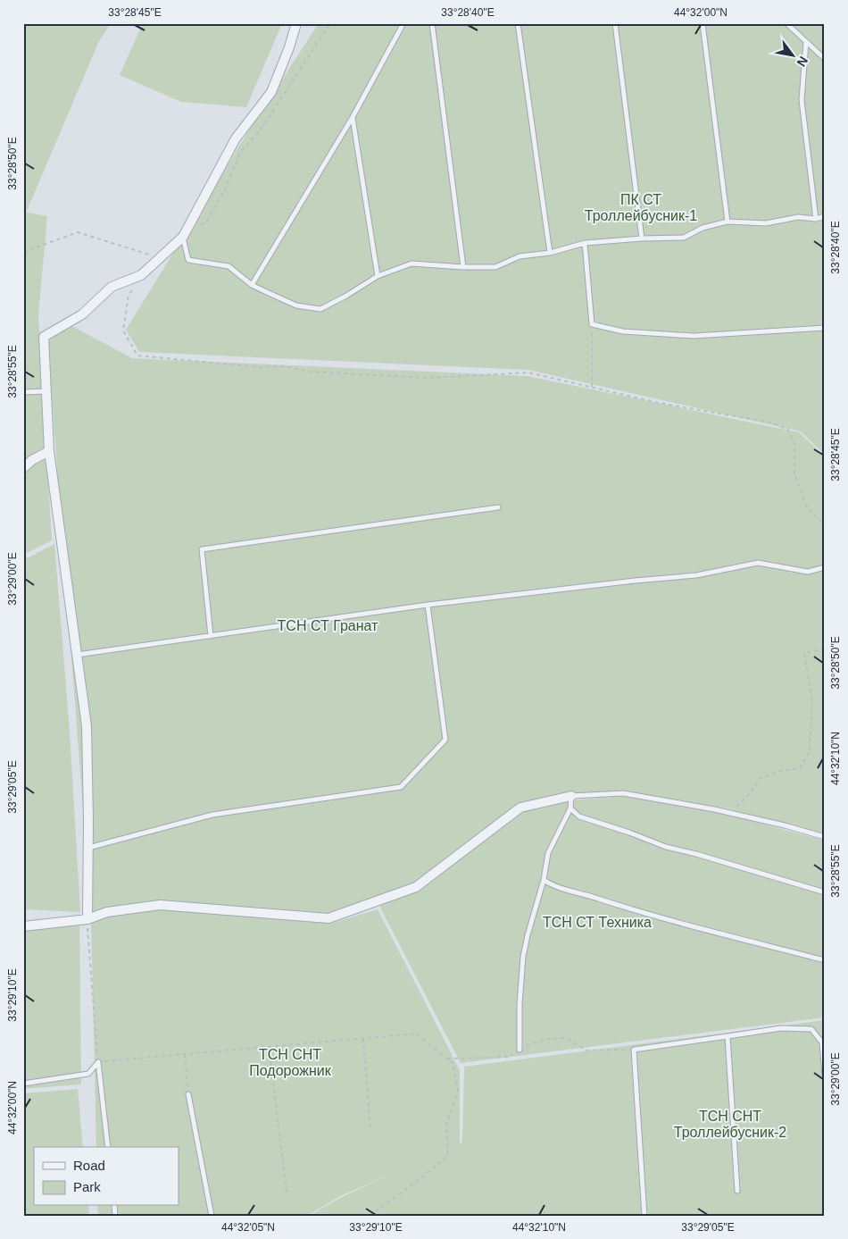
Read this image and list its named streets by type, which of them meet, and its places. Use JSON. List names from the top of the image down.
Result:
{
  "parks": [
    "ПК СТ Троллейбусник-1",
    "ТСН СТ Гранат",
    "ТСН СТ Техника",
    "ТСН СНТ Подорожник",
    "ТСН СНТ Троллейбусник-2"
  ],
  "legend": ["Road", "Park"],
  "north": "bottom right",
  "coordinates": [
    "33°28'45\"E",
    "33°28'40\"E",
    "44°32'00\"N",
    "33°28'50\"E",
    "33°28'55\"E",
    "33°29'00\"E",
    "44°32'10\"N",
    "33°29'05\"E",
    "33°29'10\"E",
    "44°32'05\"N"
  ]
}
